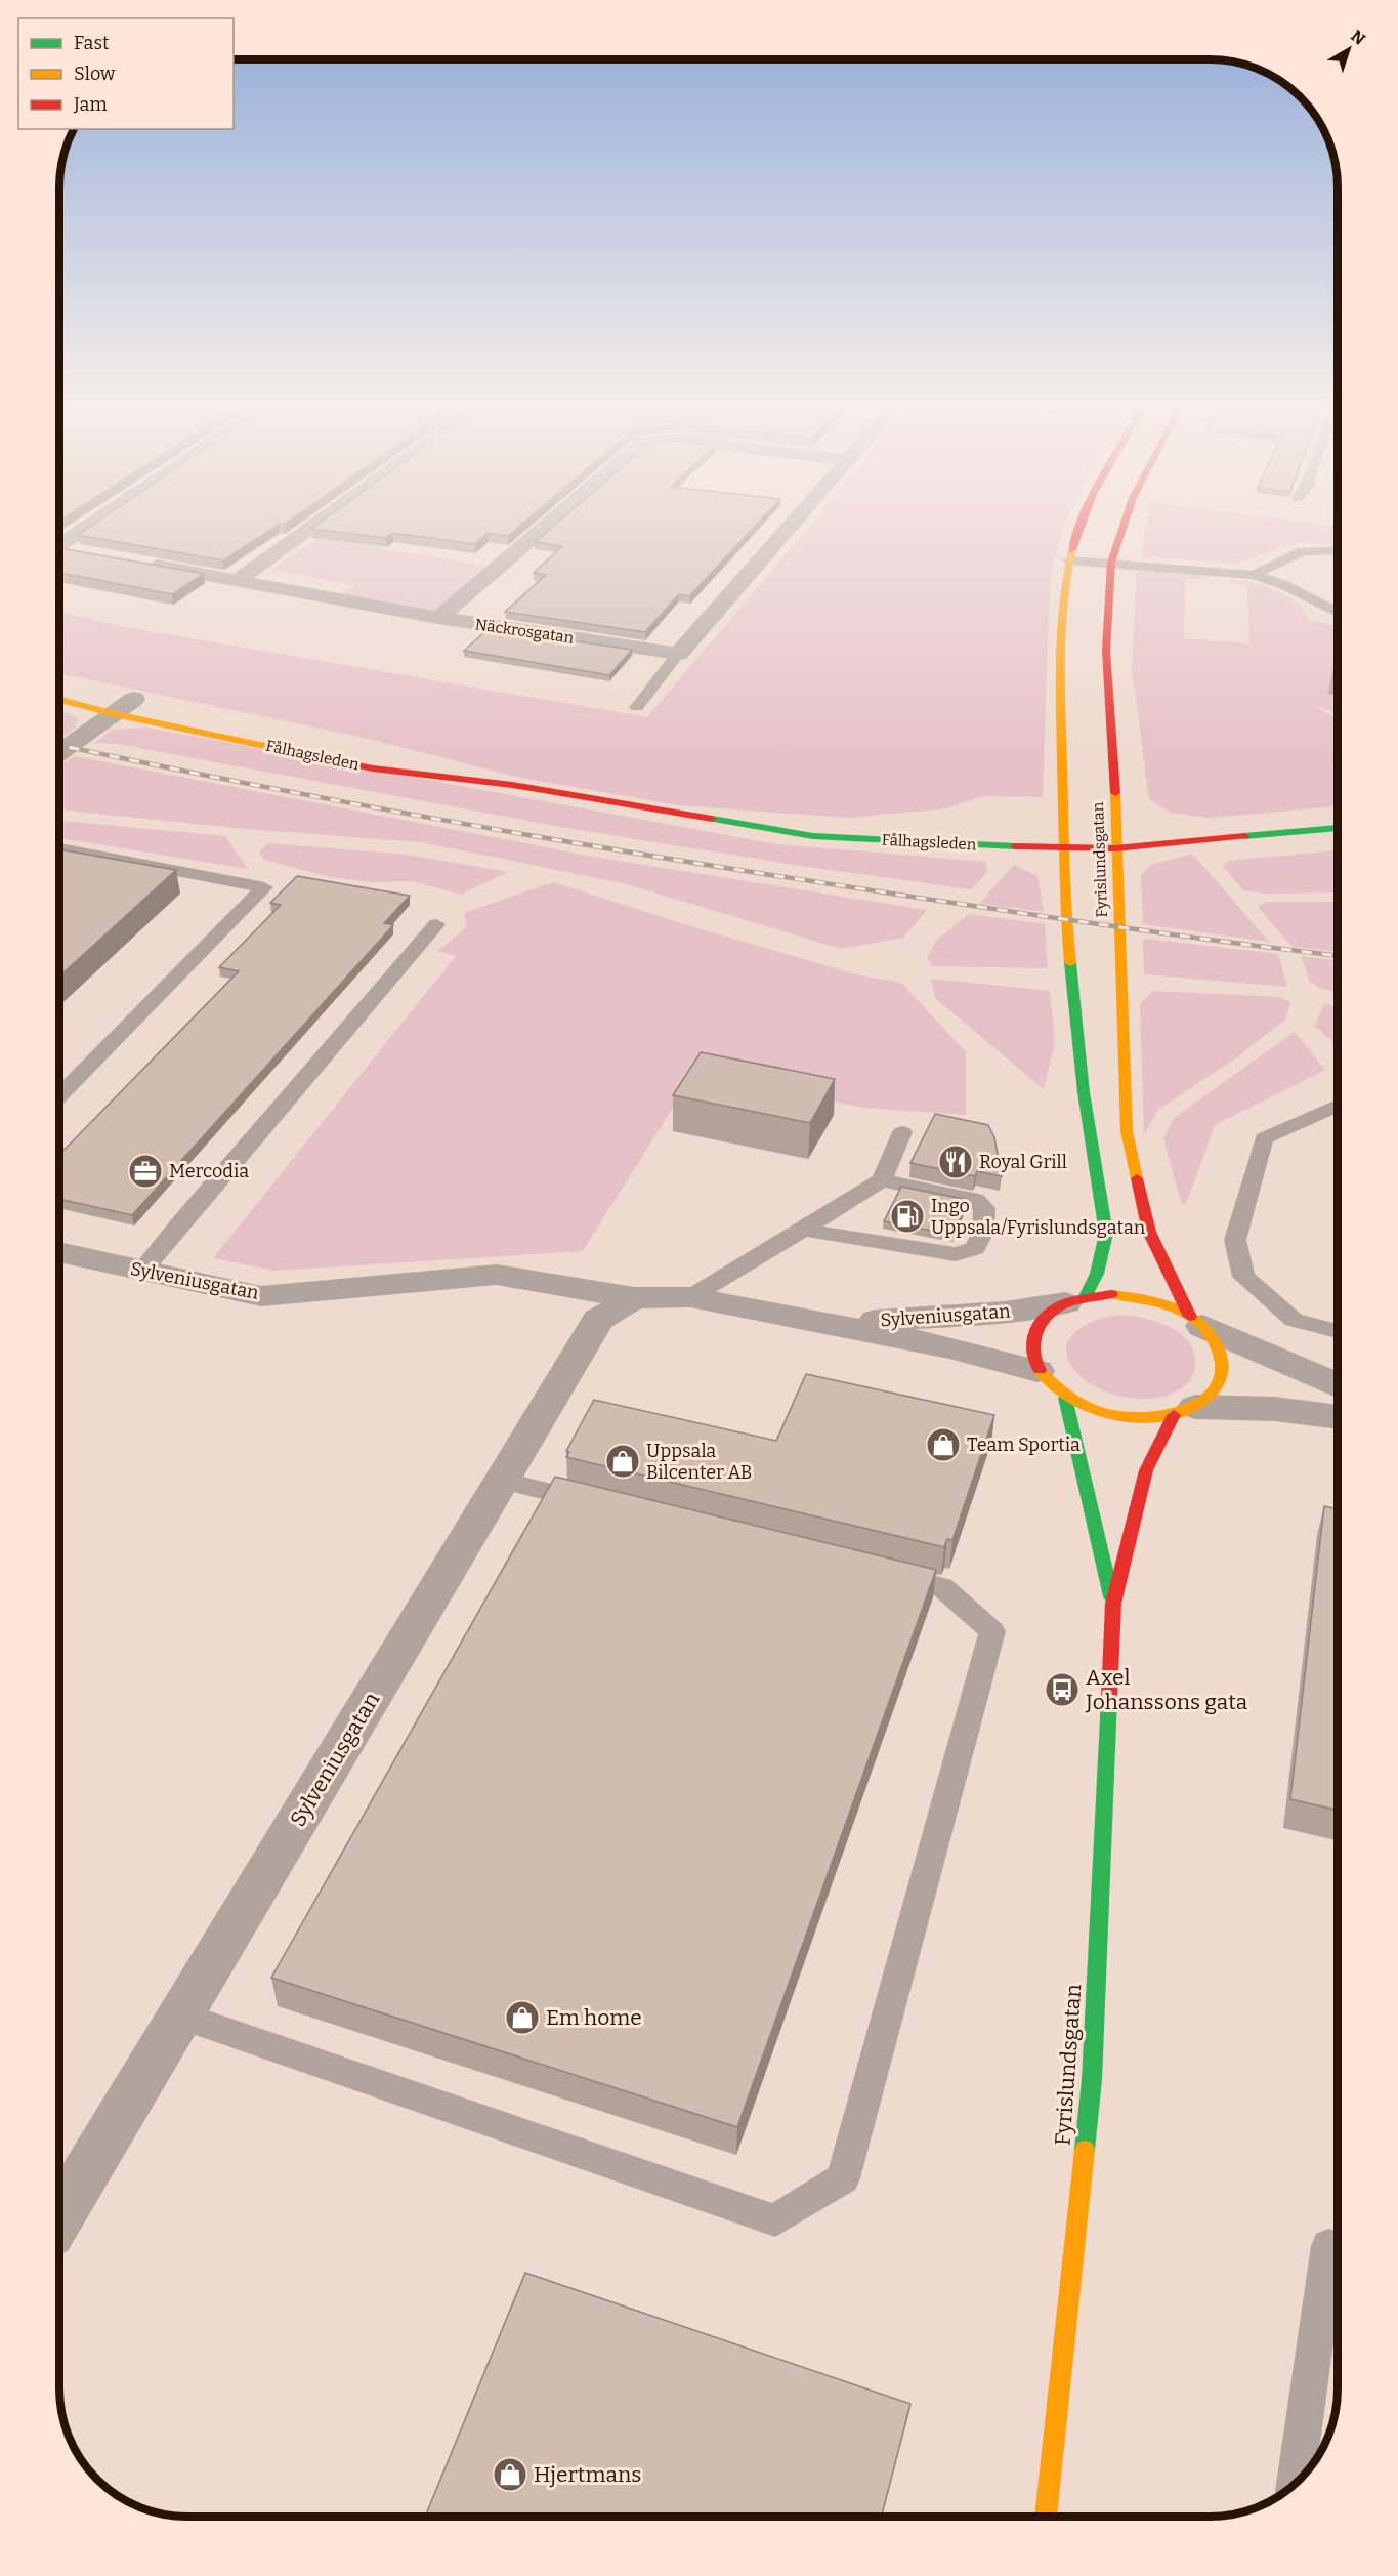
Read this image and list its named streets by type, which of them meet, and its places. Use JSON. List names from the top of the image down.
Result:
{
  "streets": {
    "main road": ["Fålhagsleden", "Fyrislundsgatan"],
    "street": ["Näckrosgatan", "Sylveniusgatan"]
  },
  "crossings": [
    ["Fålhagsleden", "Fyrislundsgatan"],
    ["Fyrislundsgatan", "Sylveniusgatan"]
  ],
  "places": {
    "restaurant": ["Royal Grill"],
    "office": ["Mercodia"],
    "fuel station": ["Ingo Uppsala/Fyrislundsgatan"],
    "shop": [
      "Team Sportia",
      "Uppsala Bilcenter AB",
      "Em home",
      "Hjertmans"
    ],
    "bus stop": ["Axel Johanssons gata"]
  },
  "legend": ["Fast", "Slow", "Jam"],
  "north": "top right"
}
